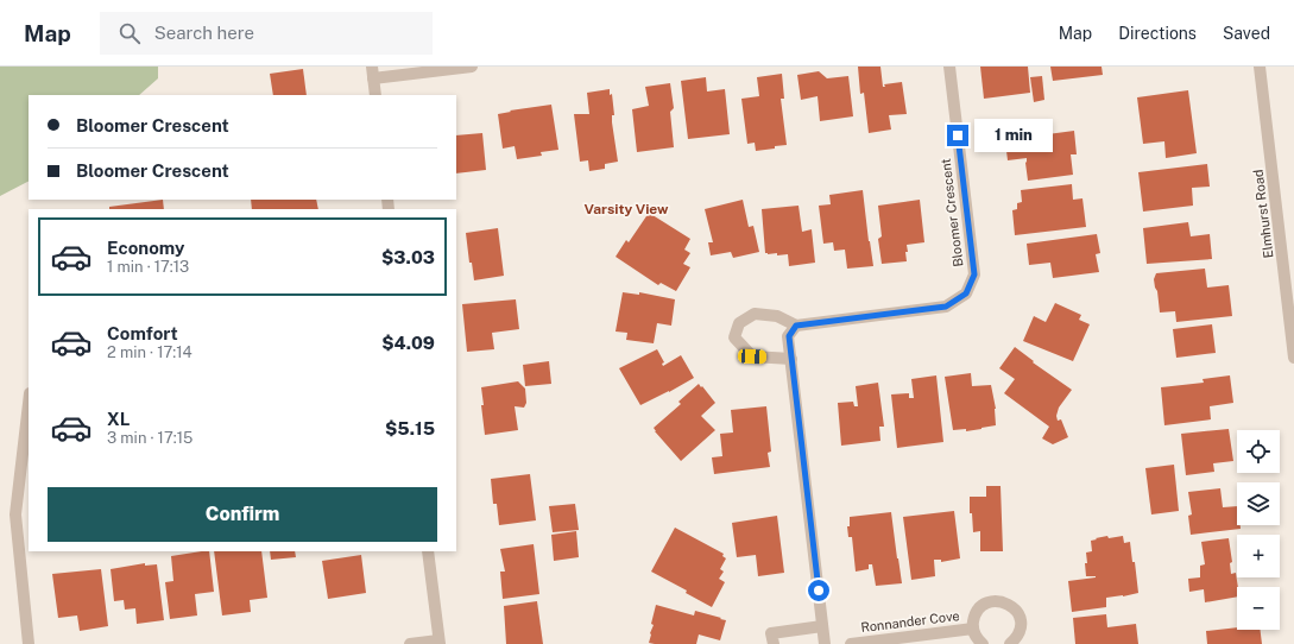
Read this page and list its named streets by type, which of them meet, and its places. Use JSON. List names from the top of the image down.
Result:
{
  "streets": {
    "street": ["Bloomer Crescent", "Elmhurst Road", "Ronnander Cove"]
  },
  "districts": ["Varsity View"],
  "page": {
    "header": "Map",
    "search": "Search here",
    "nav": ["Map", "Directions", "Saved"],
    "banner": ["Bloomer Crescent", "Bloomer Crescent"],
    "bubble": "1 min",
    "list": [
      {
        "name": "Economy",
        "note": "1 min · 17:13",
        "value": "$3.03"
      },
      {
        "name": "Comfort",
        "note": "2 min · 17:14",
        "value": "$4.09"
      },
      {
        "name": "XL",
        "note": "3 min · 17:15",
        "value": "$5.15"
      }
    ],
    "map_buttons": ["+", "−"],
    "buttons": "Confirm"
  }
}
